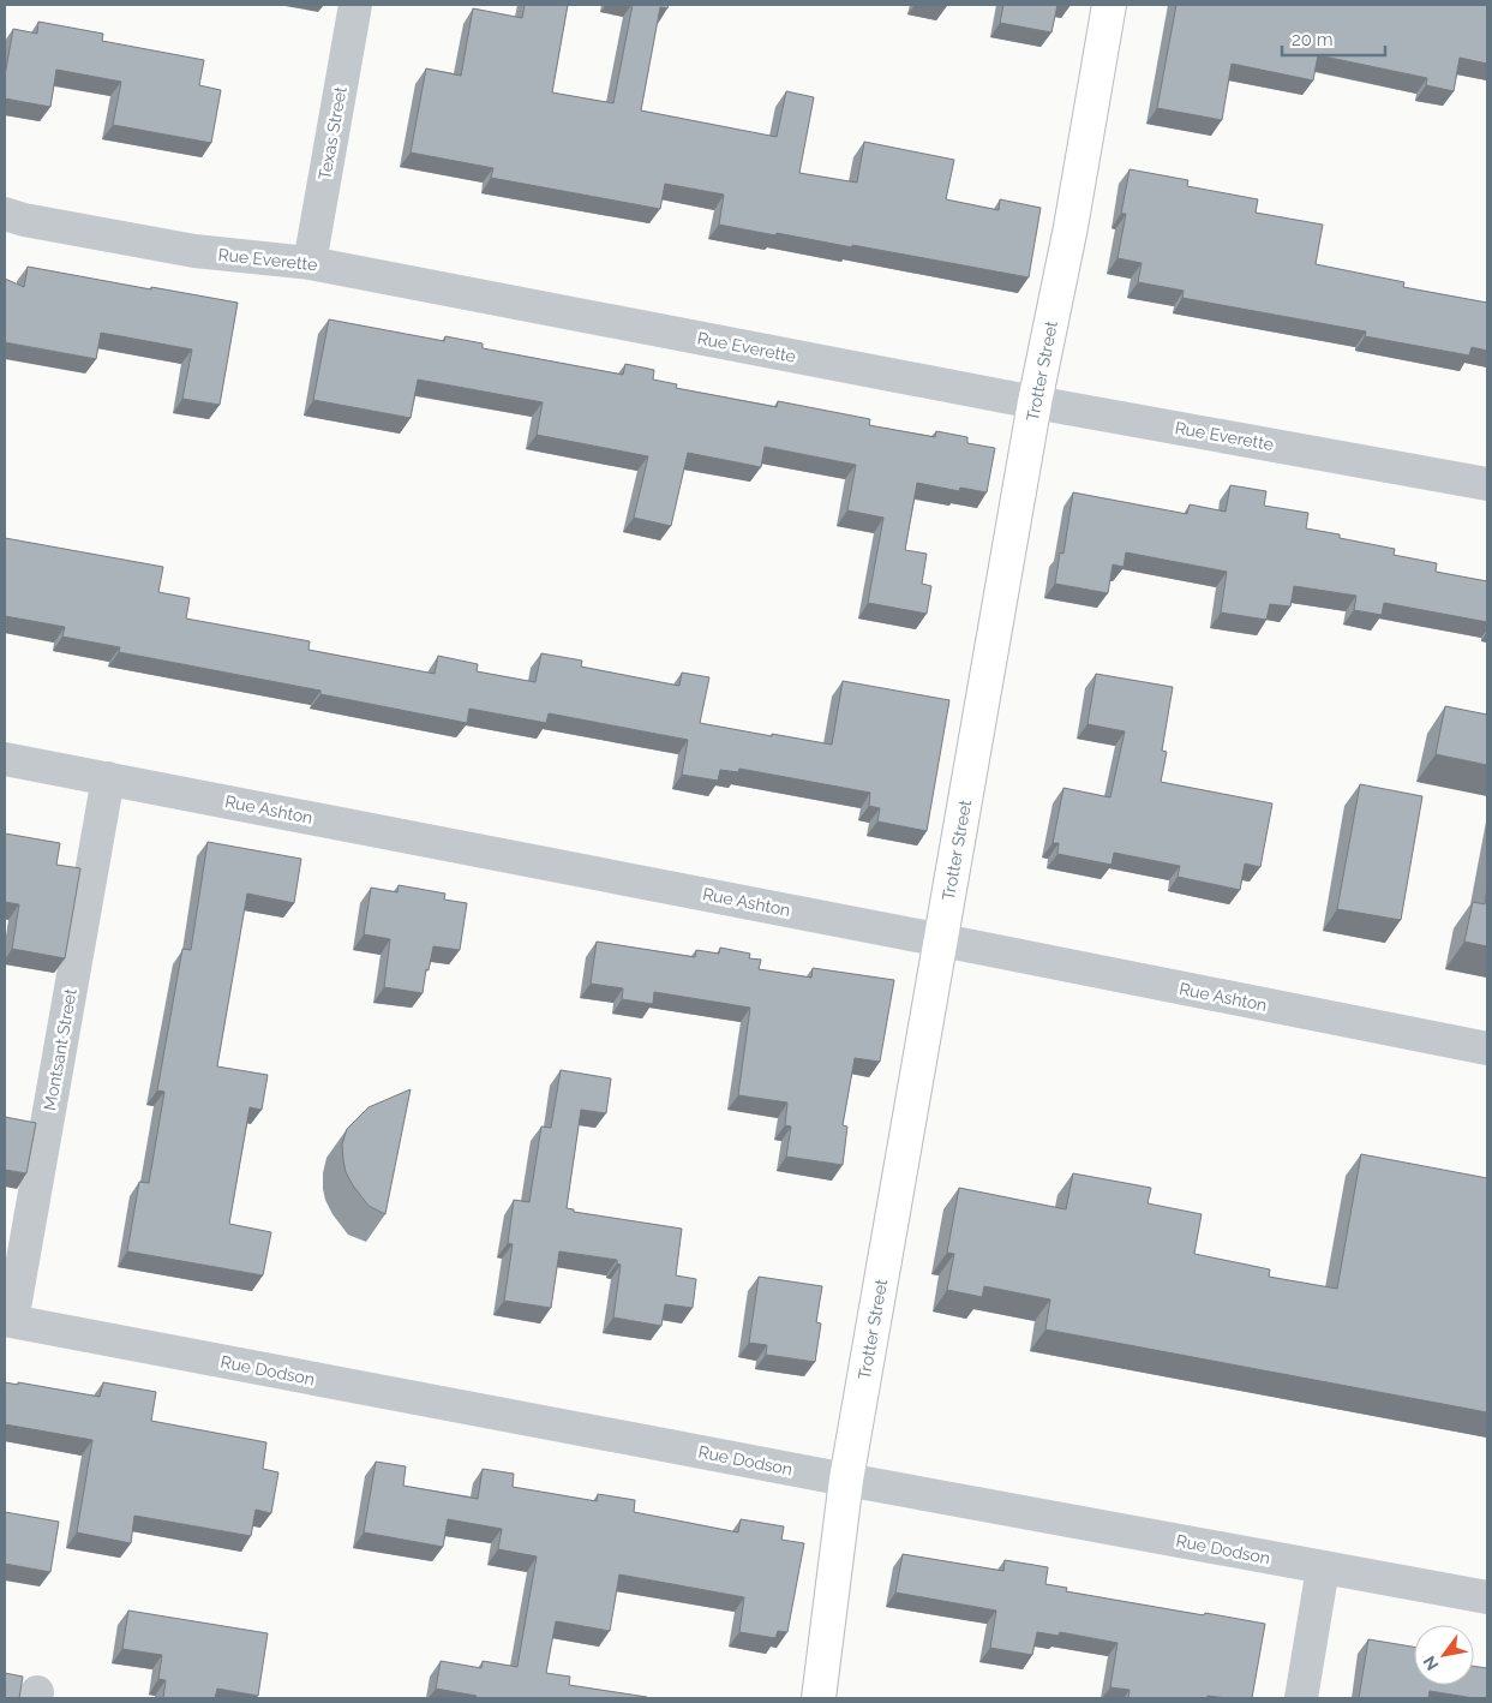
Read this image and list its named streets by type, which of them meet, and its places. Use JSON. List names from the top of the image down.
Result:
{
  "streets": {
    "street": [
      "Texas Street",
      "Rue Everette",
      "Trotter Street",
      "Rue Ashton",
      "Montsant Street",
      "Rue Dodson"
    ]
  },
  "crossings": [
    ["Texas Street", "Rue Everette"],
    ["Rue Everette", "Trotter Street"],
    ["Trotter Street", "Rue Ashton"],
    ["Trotter Street", "Rue Dodson"],
    ["Rue Ashton", "Montsant Street"],
    ["Montsant Street", "Rue Dodson"]
  ],
  "scale_bar": "20 m",
  "north": "bottom left"
}
